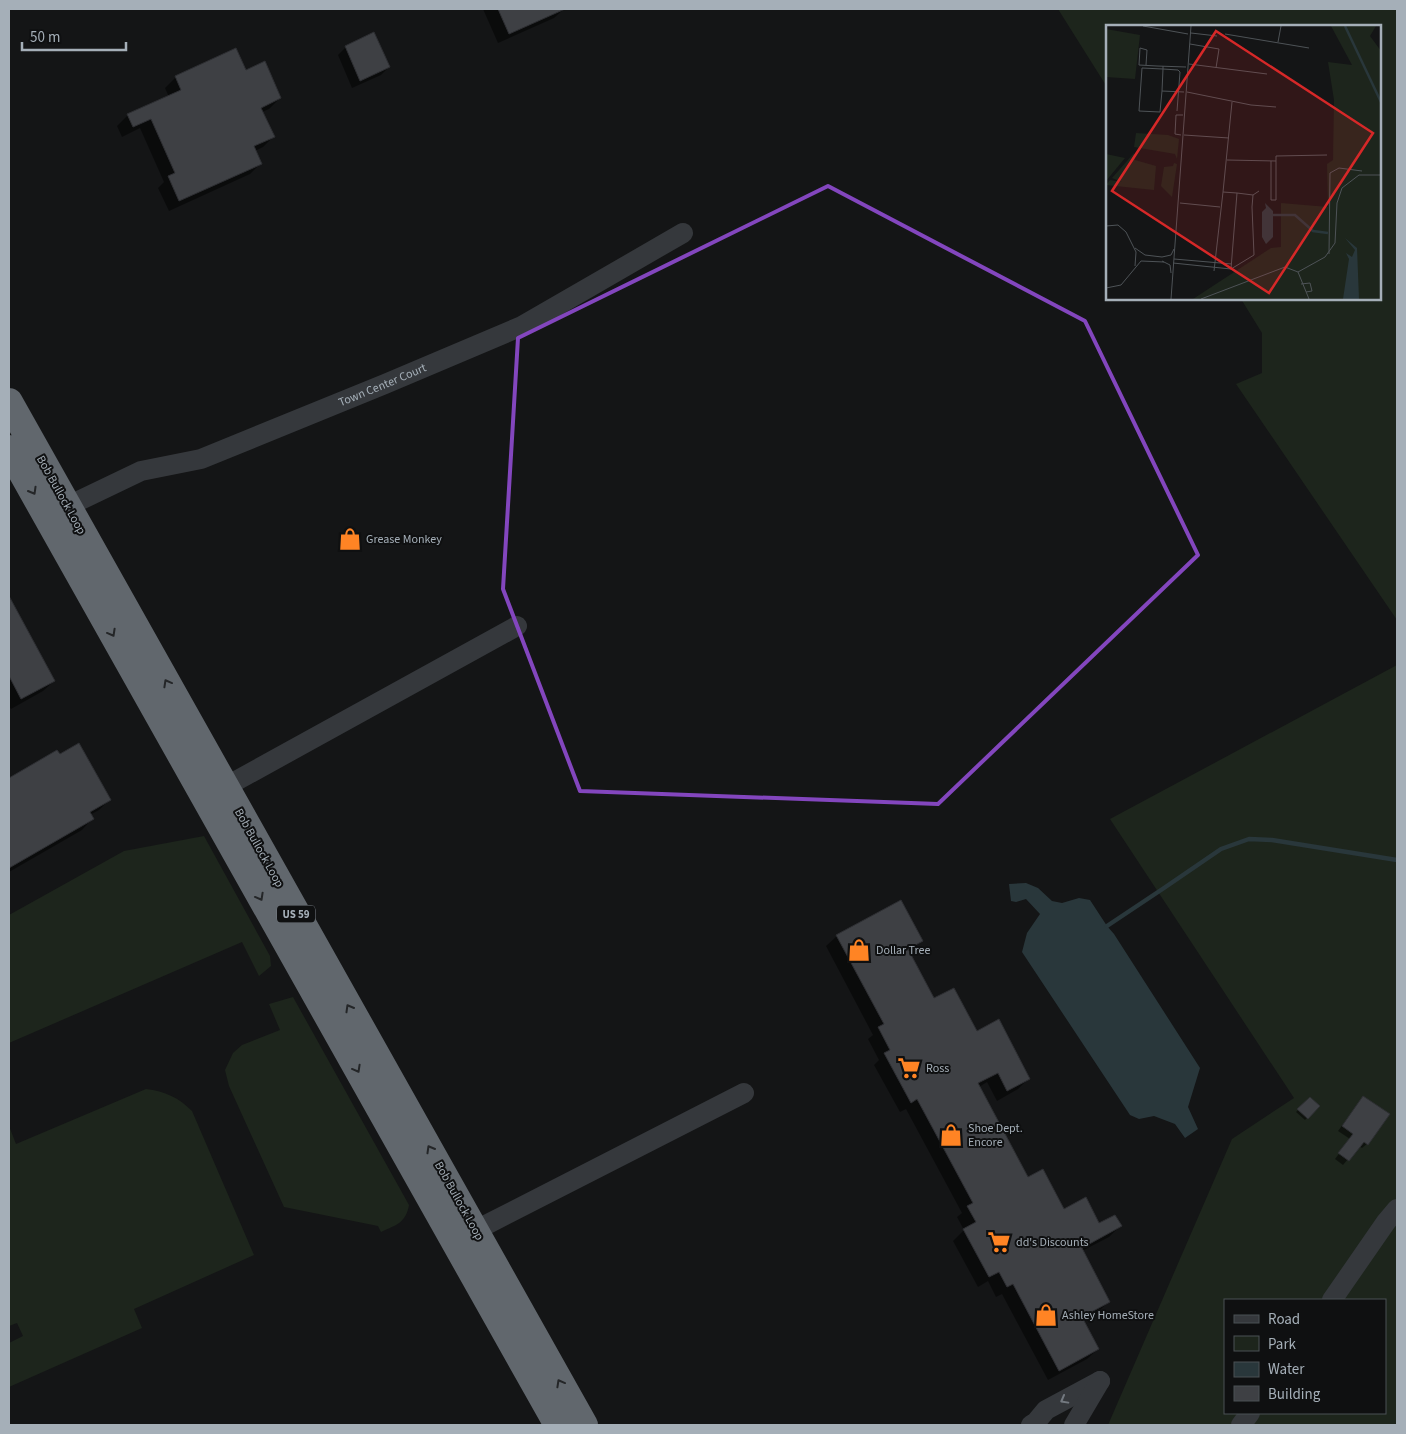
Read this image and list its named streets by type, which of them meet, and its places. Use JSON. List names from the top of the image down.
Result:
{
  "streets": {
    "highway": ["Bob Bullock Loop", "US 59"],
    "street": ["Town Center Court"]
  },
  "crossings": [
    ["Town Center Court", "Bob Bullock Loop"]
  ],
  "places": {
    "shop": [
      "Grease Monkey",
      "Dollar Tree",
      "Shoe Dept. Encore",
      "Ashley HomeStore"
    ],
    "supermarket": ["Ross", "dd's Discounts"]
  },
  "legend": [
    "Road",
    "Park",
    "Water",
    "Building"
  ],
  "scale_bar": "50 m"
}
